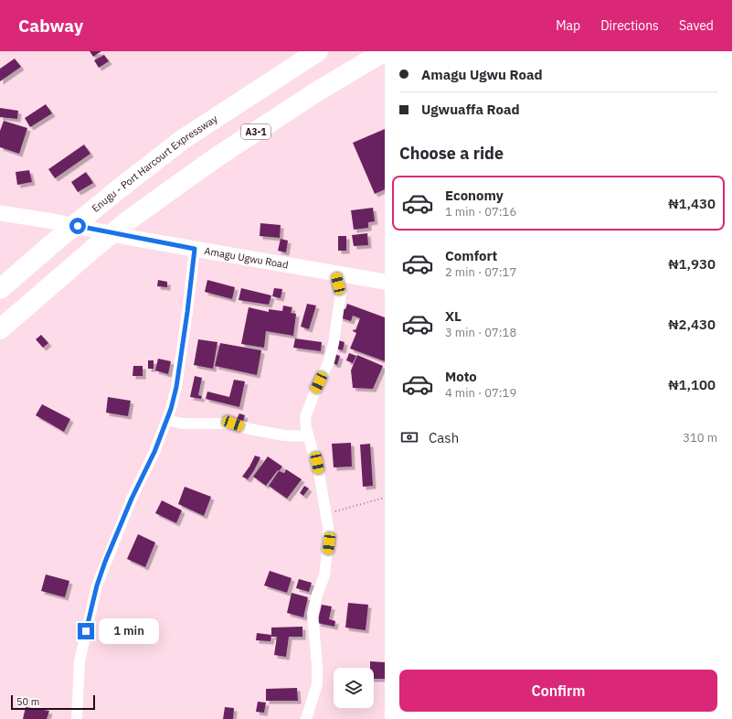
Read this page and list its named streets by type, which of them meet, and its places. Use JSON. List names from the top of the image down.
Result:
{
  "streets": {
    "highway": ["A3-1", "Enugu - Port Harcourt Expressway"],
    "street": ["Amagu Ugwu Road"]
  },
  "scale_bar": "50 m",
  "page": {
    "header": "Cabway",
    "nav": ["Map", "Directions", "Saved"],
    "banner": ["Amagu Ugwu Road", "Ugwuaffa Road"],
    "heading": "Choose a ride",
    "list": [
      {
        "name": "Economy",
        "note": "1 min · 07:16",
        "value": "₦1,430"
      },
      {
        "name": "Comfort",
        "note": "2 min · 07:17",
        "value": "₦1,930"
      },
      {
        "name": "XL",
        "note": "3 min · 07:18",
        "value": "₦2,430"
      },
      {
        "name": "Moto",
        "note": "4 min · 07:19",
        "value": "₦1,100"
      }
    ],
    "pay": ["Cash", "310 m"],
    "bubble": "1 min",
    "buttons": "Confirm",
    "scale": "50 m"
  }
}
